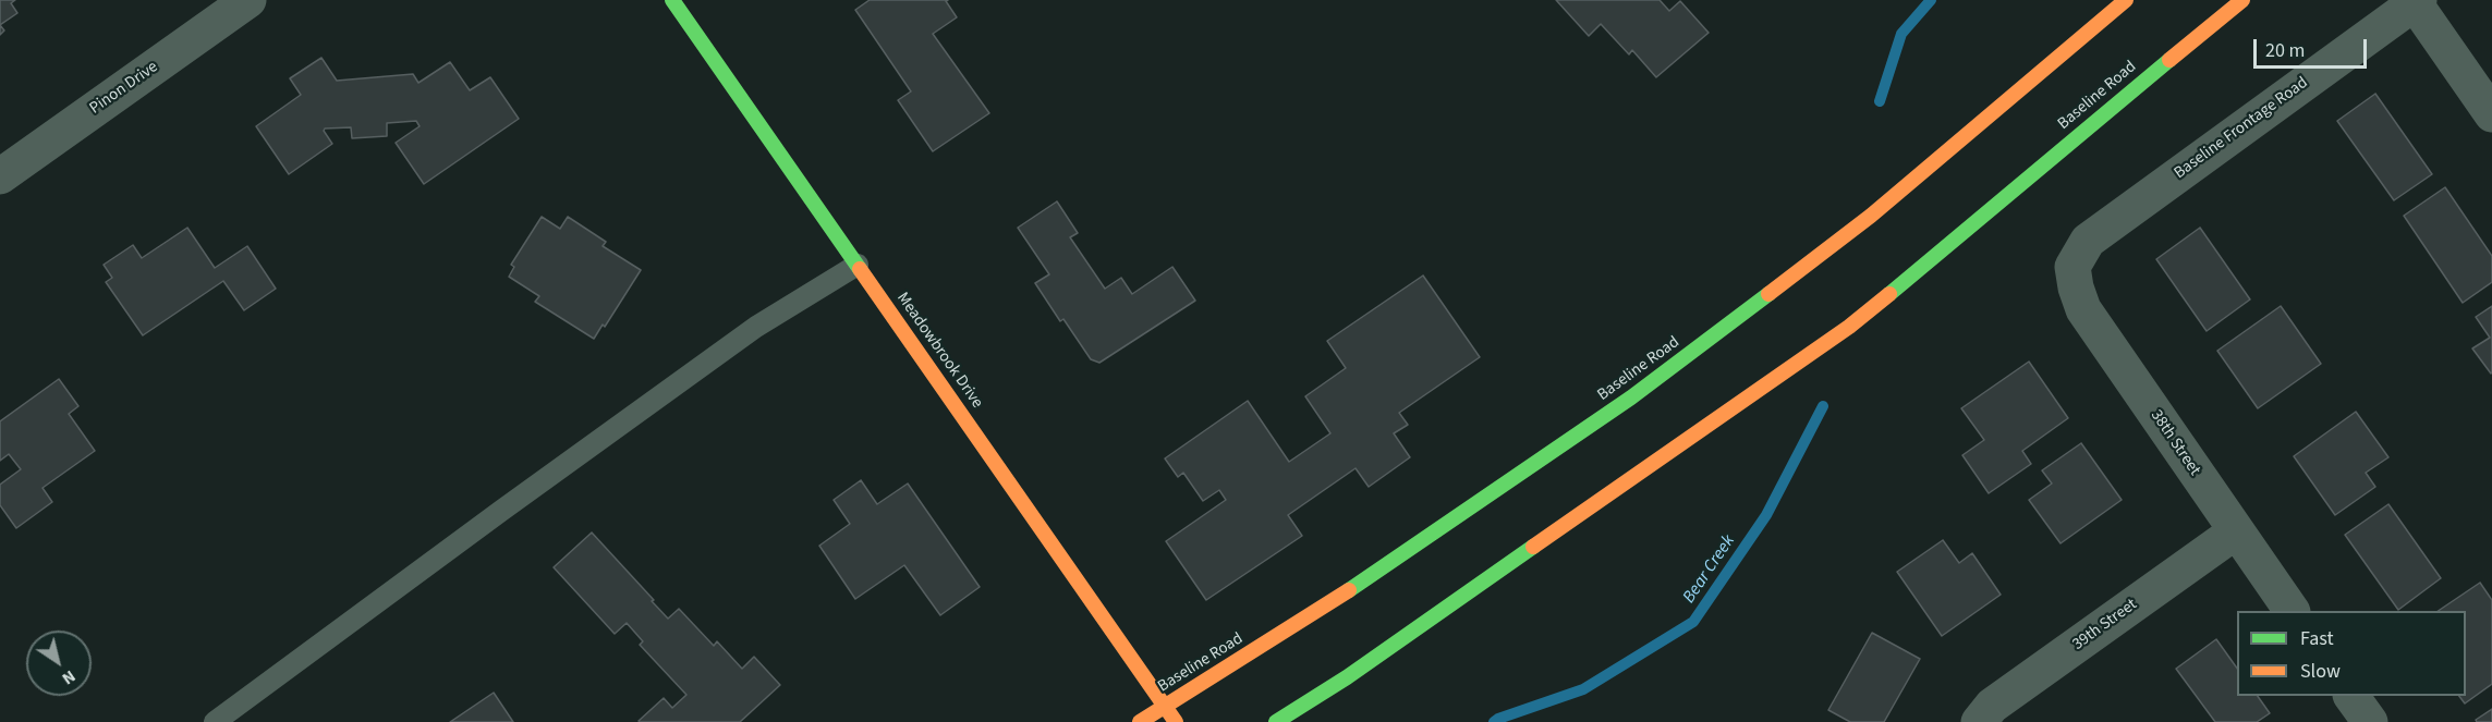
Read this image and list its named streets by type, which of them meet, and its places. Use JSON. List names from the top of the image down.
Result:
{
  "streets": {
    "main road": ["Baseline Road", "Meadowbrook Drive"],
    "street": [
      "Pinon Drive",
      "Baseline Frontage Road",
      "38th Street",
      "39th Street"
    ]
  },
  "crossings": [
    ["Baseline Road", "Meadowbrook Drive"],
    ["Baseline Frontage Road", "38th Street"],
    ["38th Street", "39th Street"]
  ],
  "water": ["Bear Creek"],
  "legend": ["Fast", "Slow"],
  "scale_bar": "20 m",
  "north": "bottom right"
}
